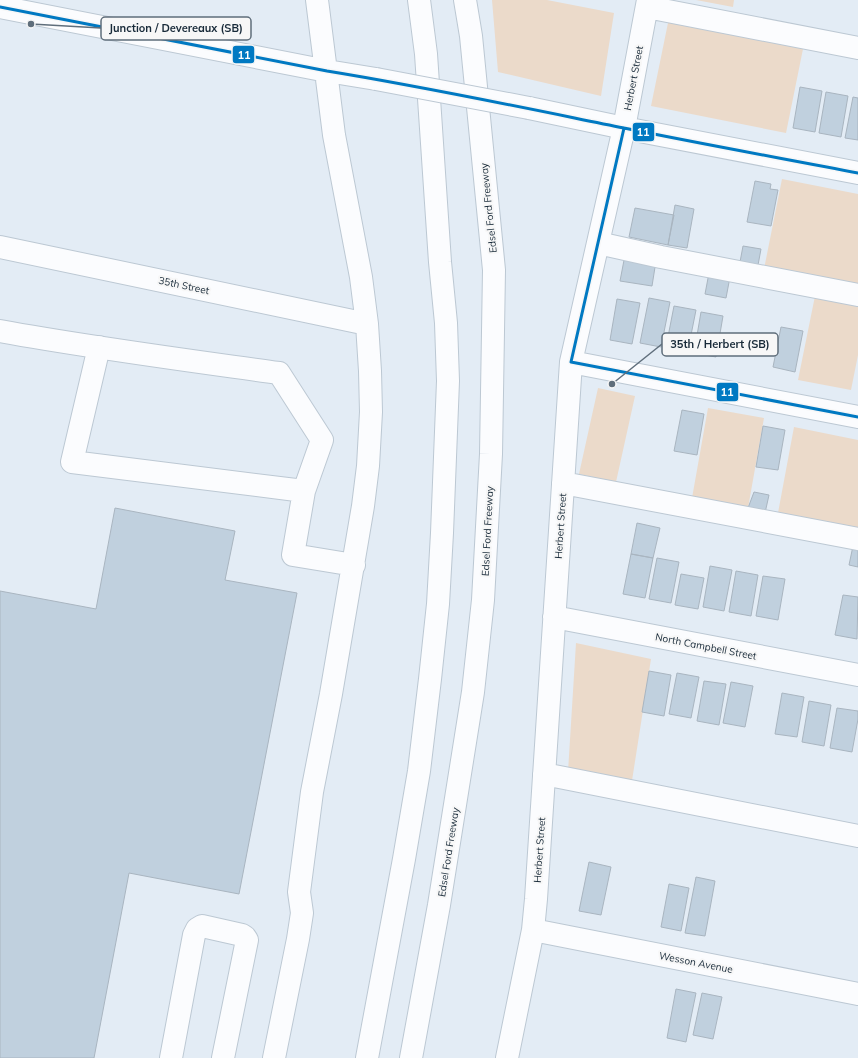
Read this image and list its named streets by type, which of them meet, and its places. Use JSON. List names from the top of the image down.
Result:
{
  "streets": {
    "main road": [
      "Herbert Street",
      "Edsel Ford Freeway",
      "35th Street",
      "North Campbell Street",
      "Wesson Avenue"
    ]
  },
  "crossings": [
    ["Herbert Street", "North Campbell Street"],
    ["Herbert Street", "Wesson Avenue"]
  ],
  "places": ["Junction / Devereaux (SB)", "35th / Herbert (SB)"],
  "lines": ["transit line 11"]
}
